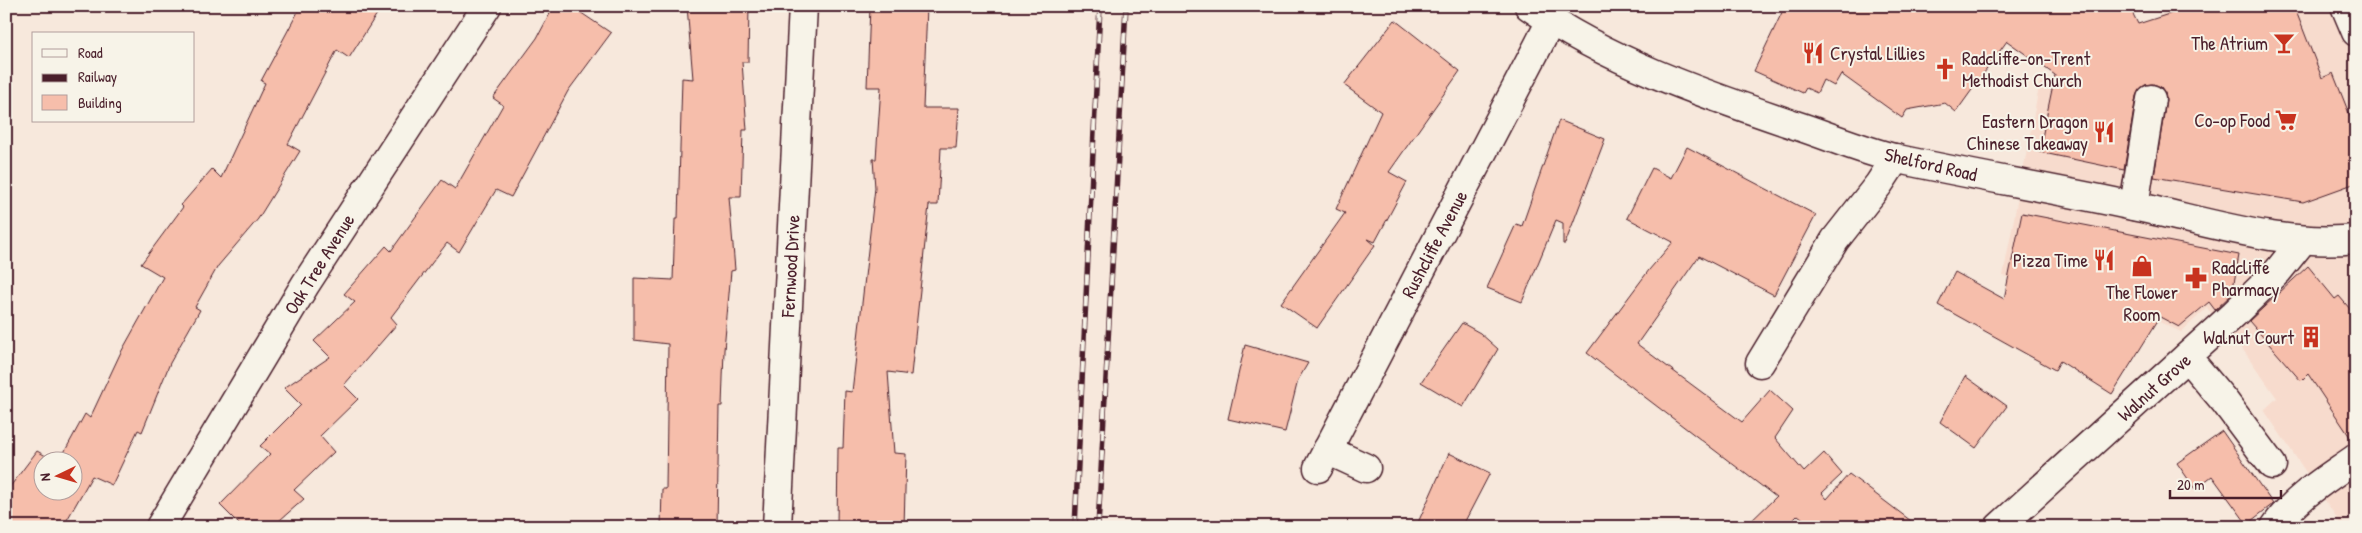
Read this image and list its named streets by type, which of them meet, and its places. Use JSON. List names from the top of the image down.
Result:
{
  "streets": {
    "street": [
      "Shelford Road",
      "Rushcliffe Avenue",
      "Oak Tree Avenue",
      "Fernwood Drive",
      "Walnut Grove"
    ]
  },
  "crossings": [
    ["Shelford Road", "Rushcliffe Avenue"],
    ["Shelford Road", "Walnut Grove"]
  ],
  "places": {
    "bar": ["The Atrium"],
    "restaurant": ["Crystal Lillies", "Eastern Dragon Chinese Takeaway", "Pizza Time"],
    "church": ["Radcliffe-on-Trent Methodist Church"],
    "supermarket": ["Co-op Food"],
    "shop": ["The Flower Room"],
    "pharmacy": ["Radcliffe Pharmacy"],
    "building": ["Walnut Court"]
  },
  "legend": ["Road", "Railway", "Building"],
  "scale_bar": "20 m",
  "north": "left"
}
